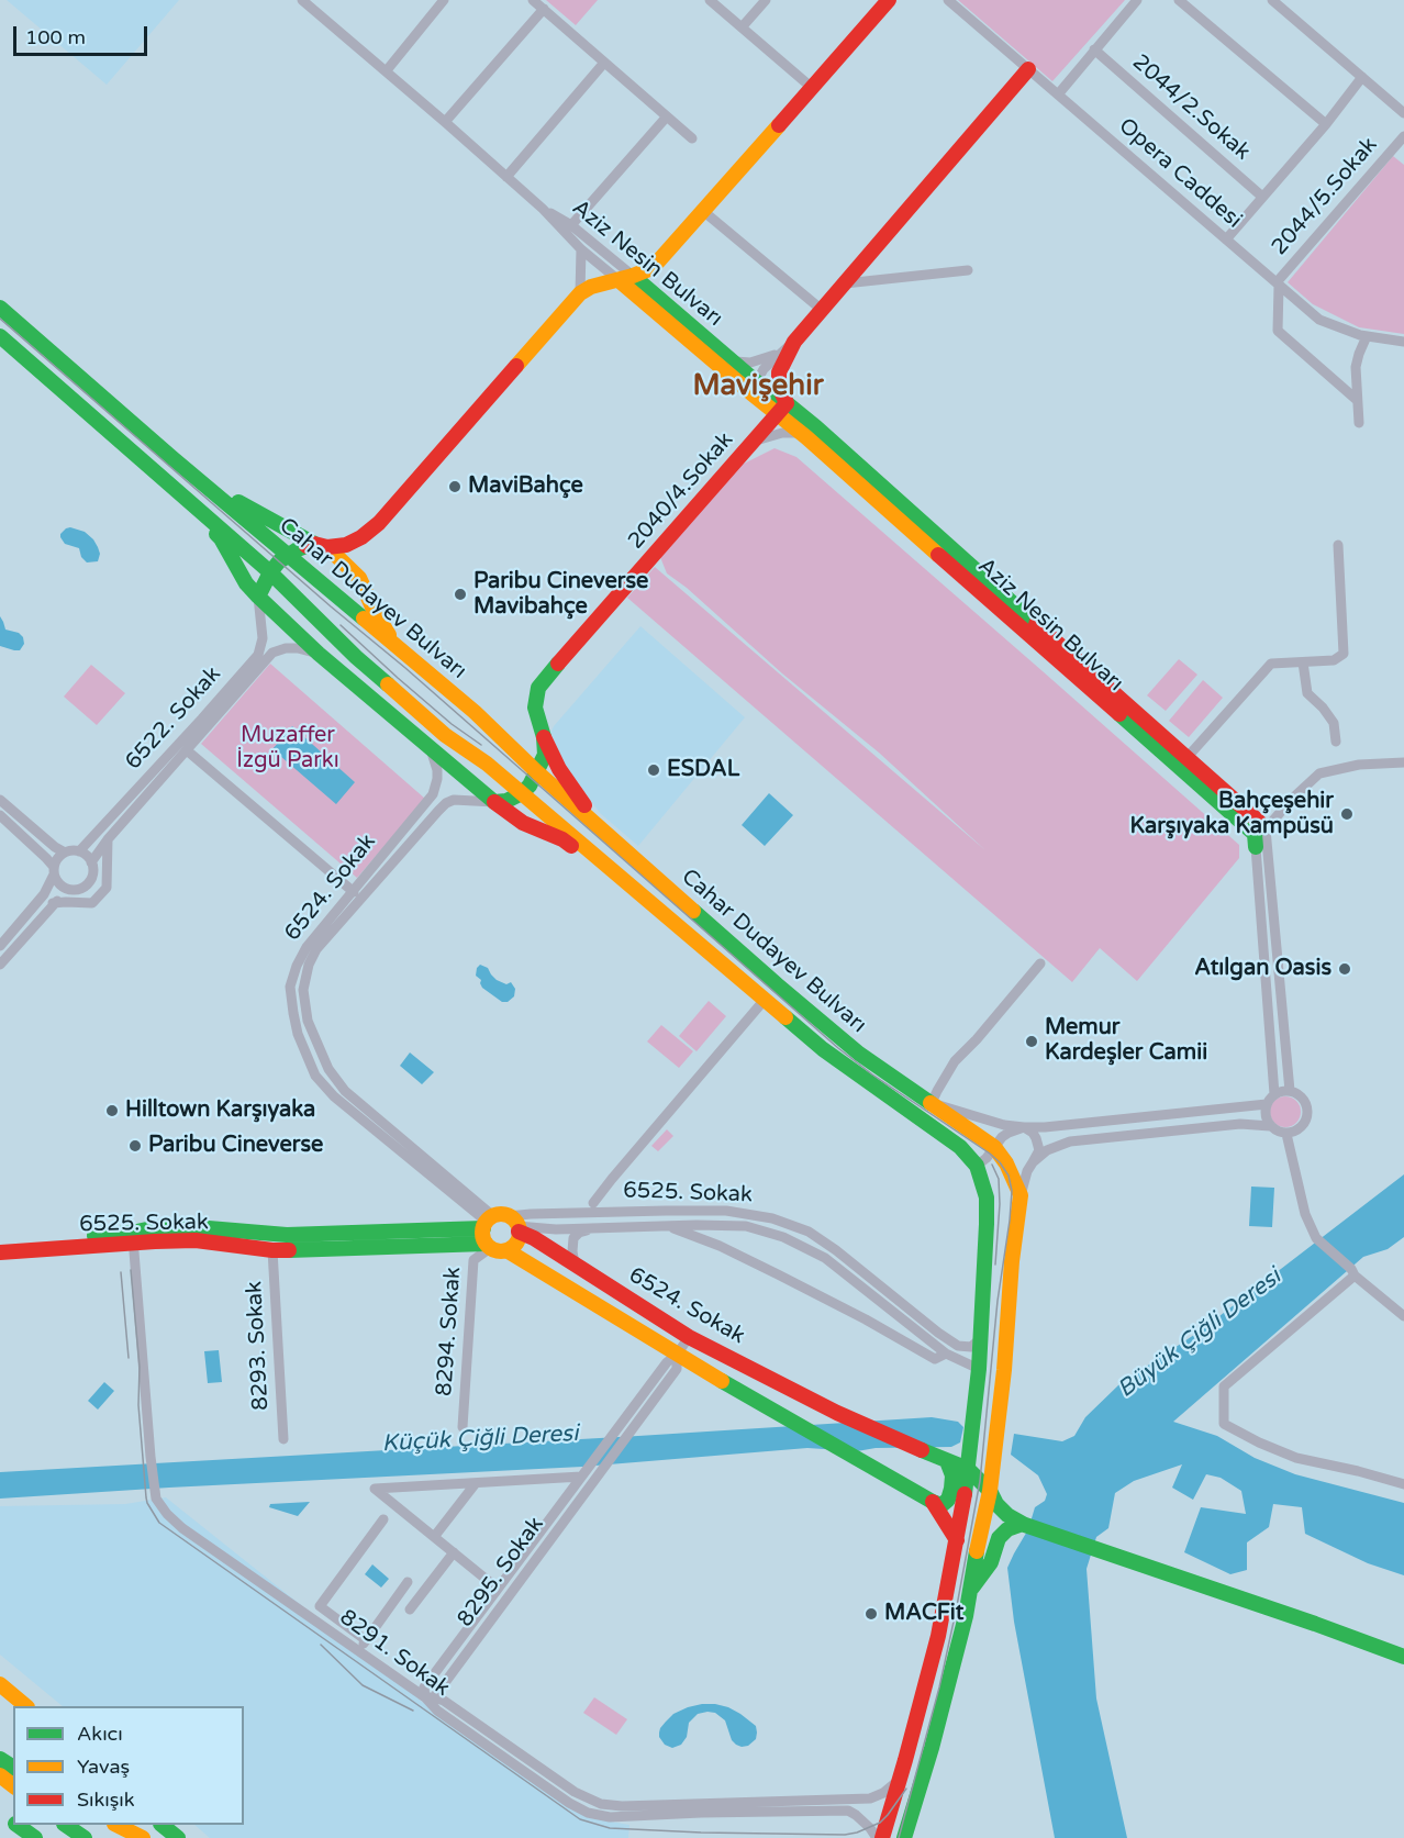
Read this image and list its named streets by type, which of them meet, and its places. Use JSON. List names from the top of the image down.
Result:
{
  "streets": {
    "main road": [
      "Aziz Nesin Bulvarı",
      "2040/4.Sokak",
      "Cahar Dudayev Bulvarı",
      "6524. Sokak",
      "6525. Sokak"
    ],
    "street": [
      "2044/2.Sokak",
      "Opera Caddesi",
      "2044/5.Sokak",
      "6522. Sokak",
      "8294. Sokak",
      "8293. Sokak",
      "8295. Sokak",
      "8291. Sokak"
    ]
  },
  "crossings": [
    ["Opera Caddesi", "2044/5.Sokak"],
    ["Aziz Nesin Bulvarı", "2040/4.Sokak"],
    ["Cahar Dudayev Bulvarı", "6524. Sokak"],
    ["Cahar Dudayev Bulvarı", "6525. Sokak"],
    ["Cahar Dudayev Bulvarı", "8291. Sokak"],
    ["6524. Sokak", "6525. Sokak"],
    ["6524. Sokak", "8294. Sokak"],
    ["6524. Sokak", "8295. Sokak"],
    ["6525. Sokak", "8294. Sokak"],
    ["6525. Sokak", "8293. Sokak"],
    ["6525. Sokak", "8291. Sokak"],
    ["8295. Sokak", "8291. Sokak"]
  ],
  "districts": ["Mavişehir"],
  "water": ["Büyük Çiğli Deresi", "Küçük Çiğli Deresi"],
  "parks": ["Muzaffer İzgü Parkı"],
  "places": [
    "MaviBahçe",
    "Paribu Cineverse Mavibahçe",
    "ESDAL",
    "Bahçeşehir Karşıyaka Kampüsü",
    "Atılgan Oasis",
    "Memur Kardeşler Camii",
    "Hilltown Karşıyaka",
    "Paribu Cineverse",
    "MACFit"
  ],
  "legend": ["Akıcı", "Yavaş", "Sıkışık"],
  "scale_bar": "100 m"
}
